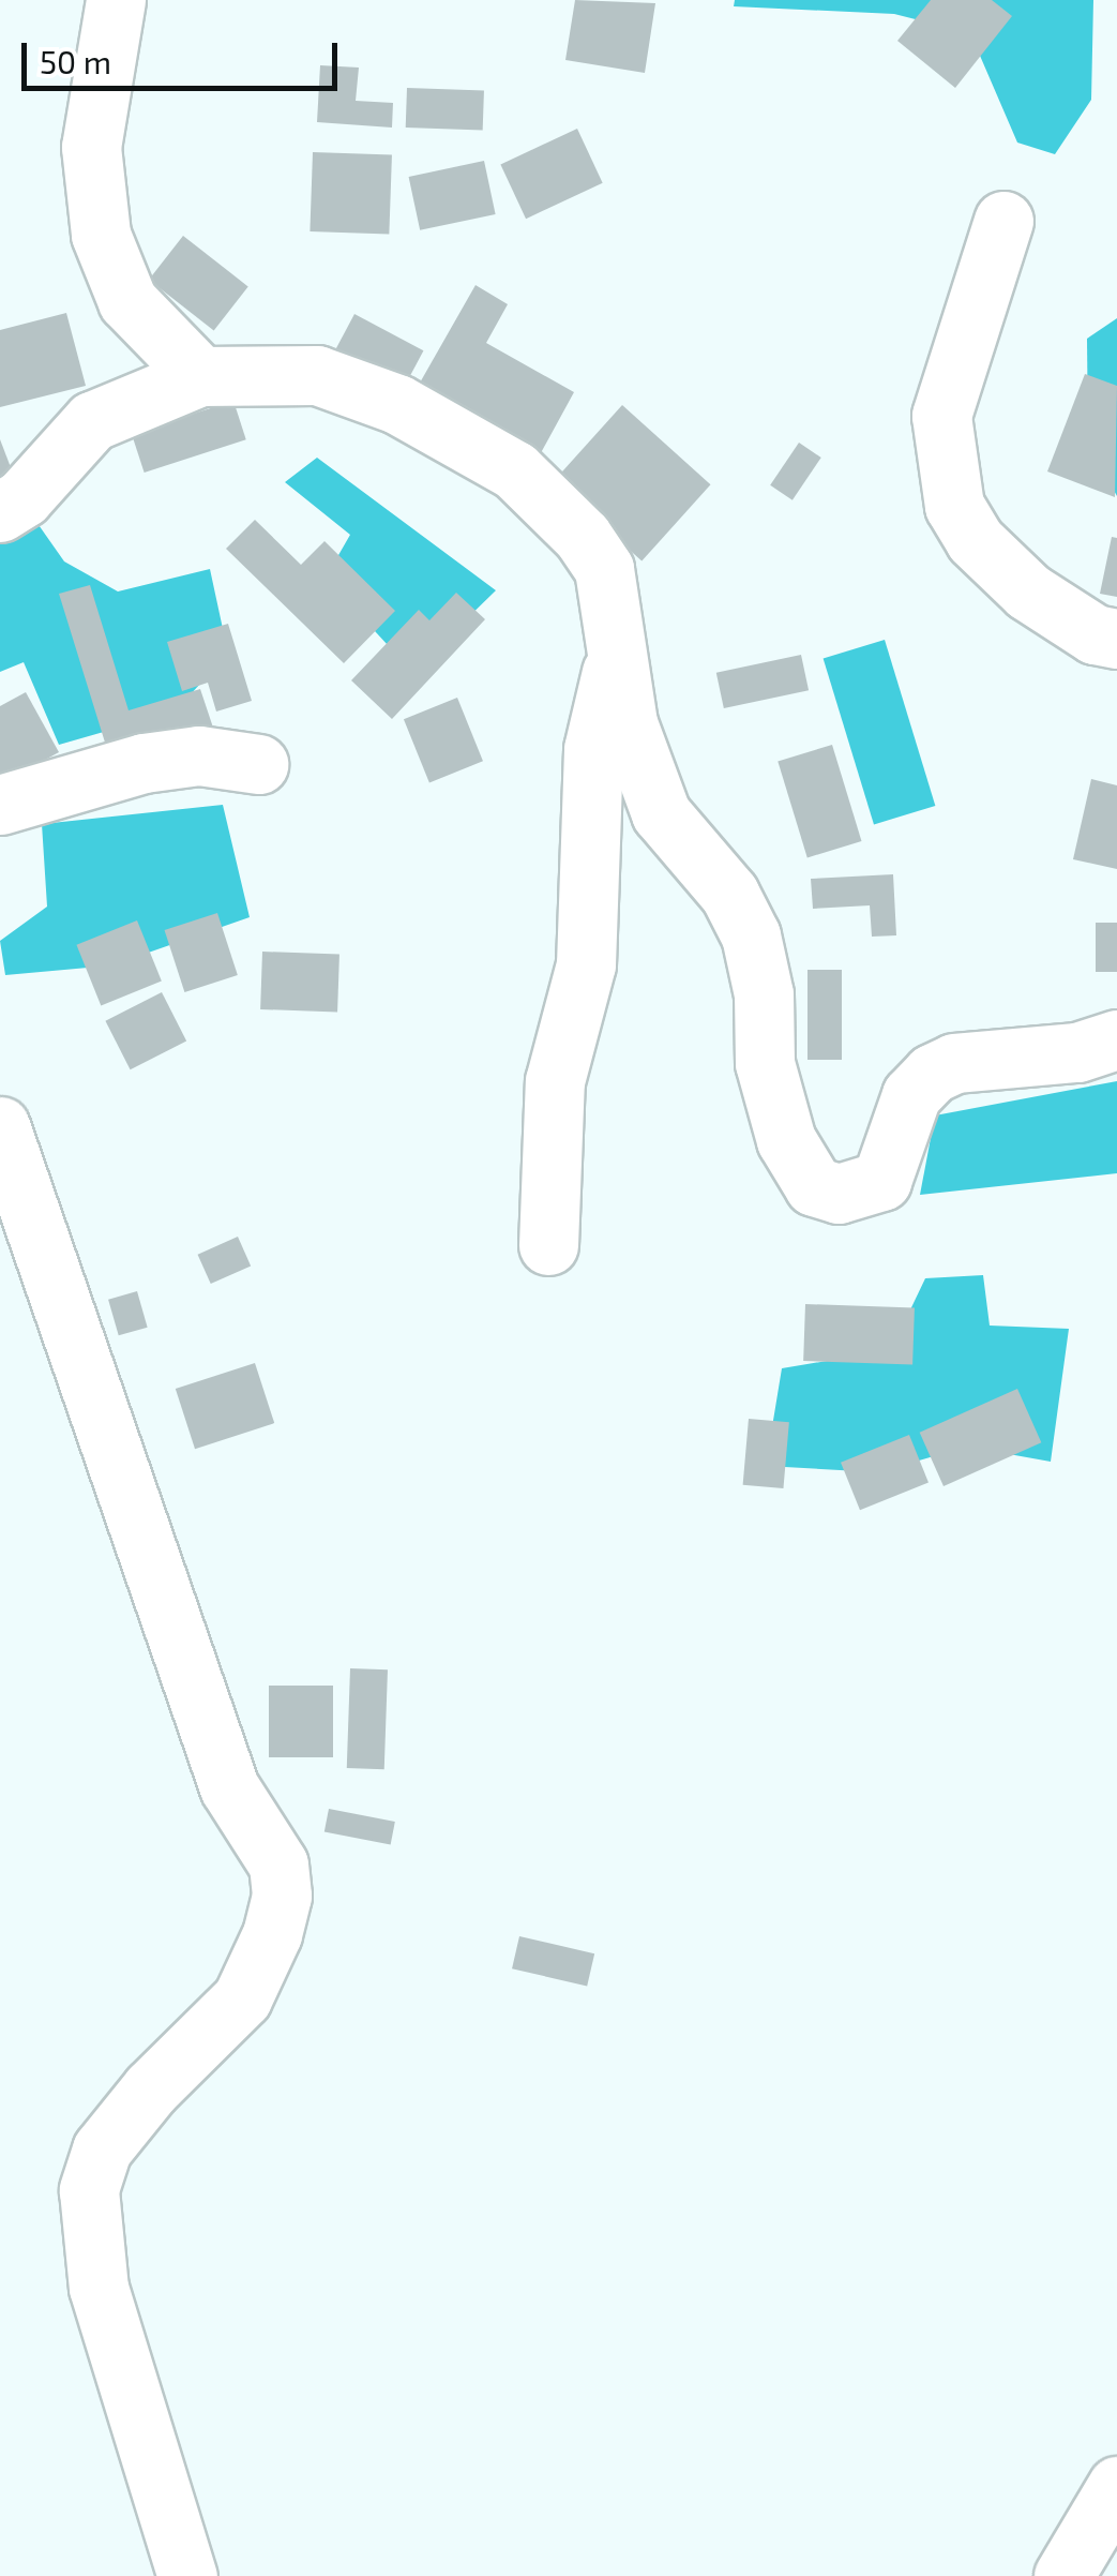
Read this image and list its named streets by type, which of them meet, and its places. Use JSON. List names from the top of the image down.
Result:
{
  "scale_bar": "50 m"
}
